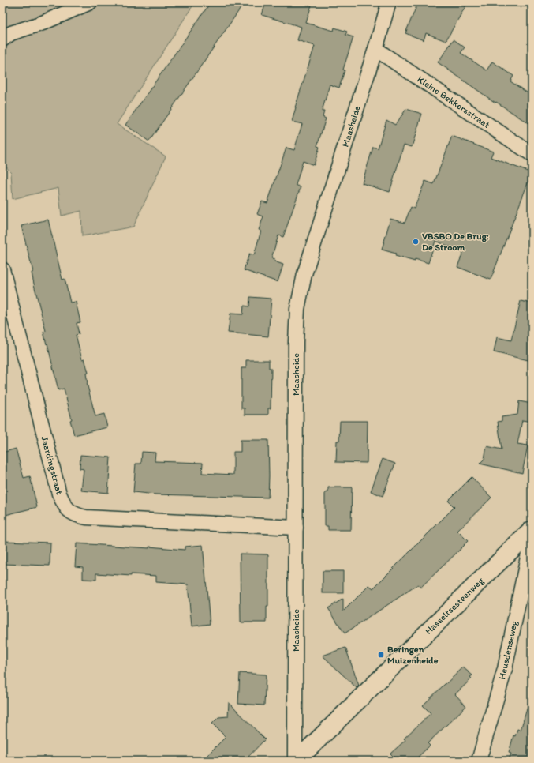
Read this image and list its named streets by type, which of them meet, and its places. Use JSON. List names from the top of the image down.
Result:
{
  "streets": {
    "street": [
      "Kleine Bekkersstraat",
      "Maasheide",
      "Jaardingstraat",
      "Hasseltsesteenweg",
      "Heusdenseweg"
    ]
  },
  "crossings": [
    ["Kleine Bekkersstraat", "Maasheide"],
    ["Maasheide", "Jaardingstraat"],
    ["Maasheide", "Hasseltsesteenweg"]
  ],
  "places": {
    "other": ["VBSBO De Brug: De Stroom"],
    "transit": ["Beringen Muizenheide"]
  }
}
